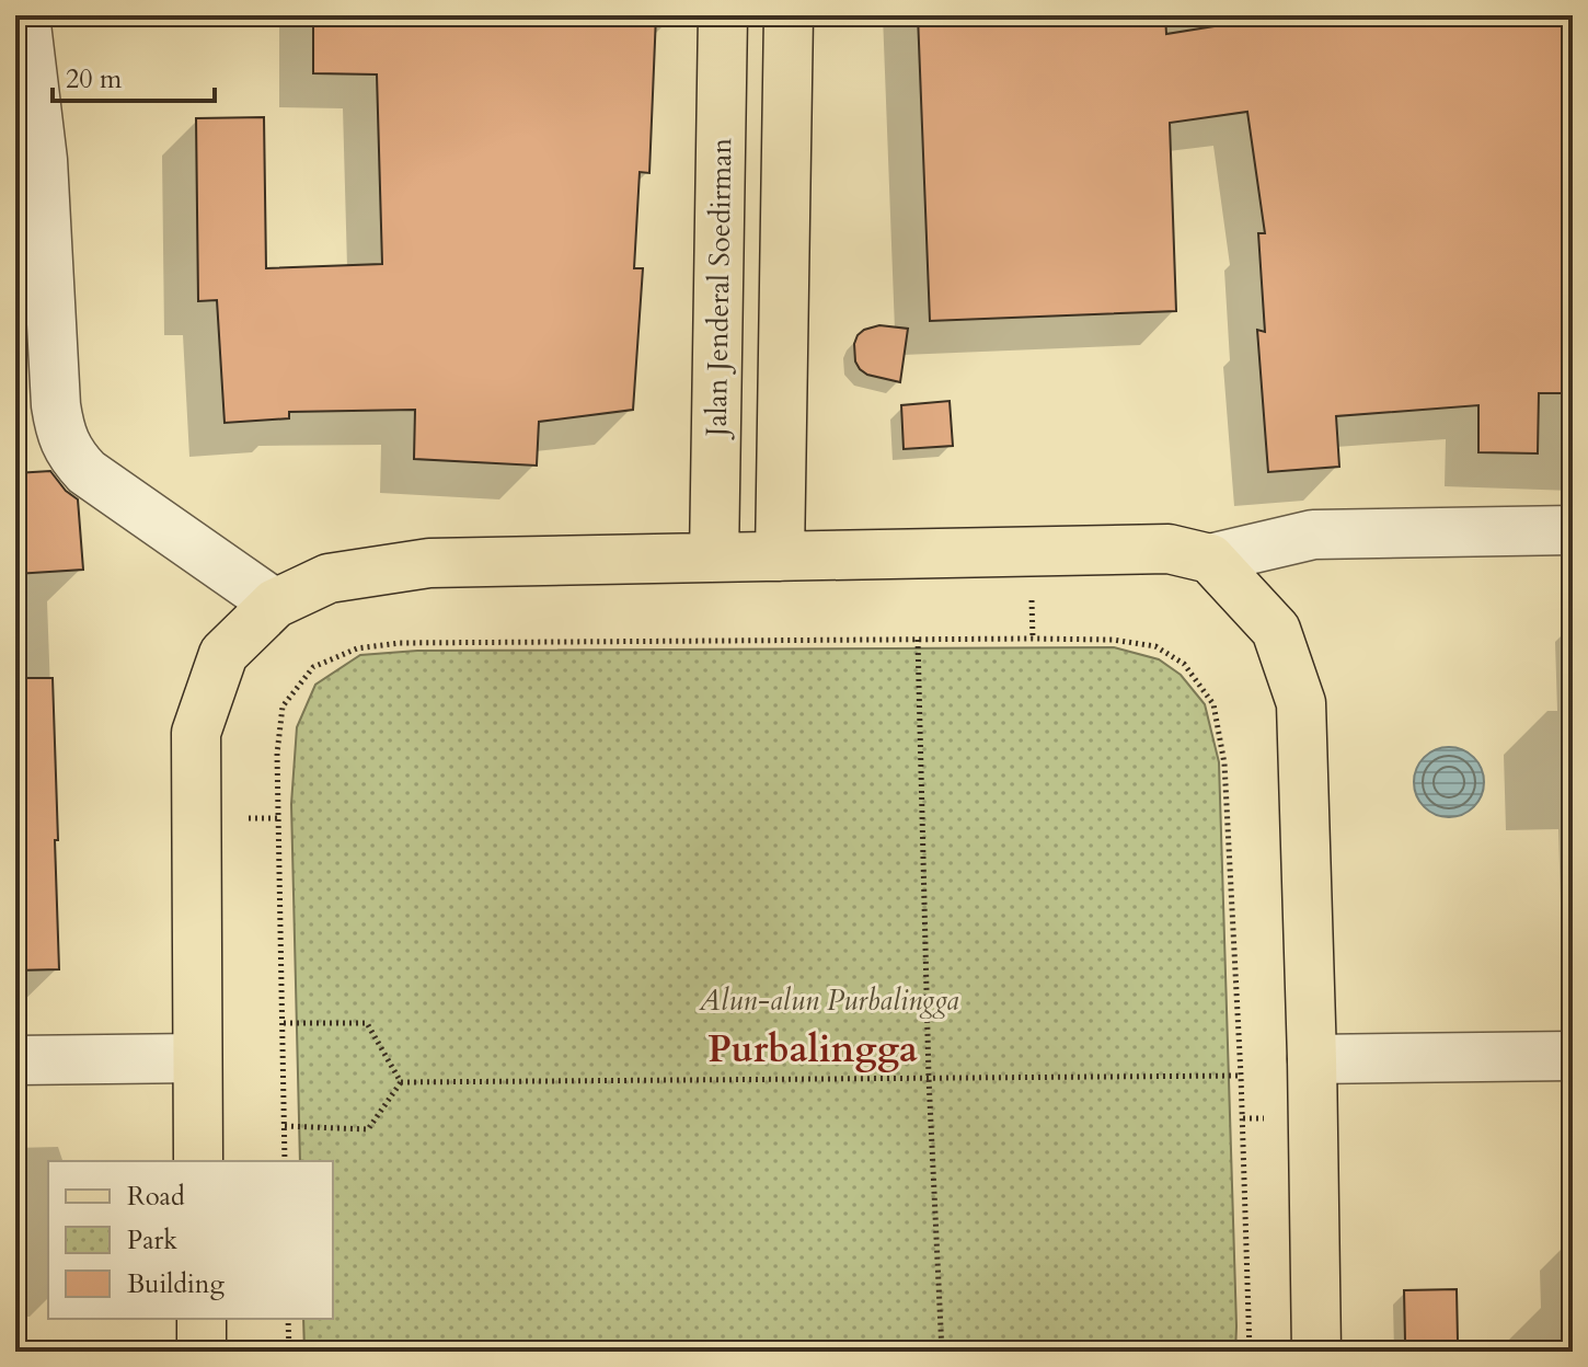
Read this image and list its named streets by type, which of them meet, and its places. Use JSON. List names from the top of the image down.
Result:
{
  "streets": {
    "main road": ["Jalan Jenderal Soedirman"]
  },
  "districts": ["Purbalingga"],
  "parks": ["Alun-alun Purbalingga"],
  "legend": ["Road", "Park", "Building"],
  "scale_bar": "20 m"
}
